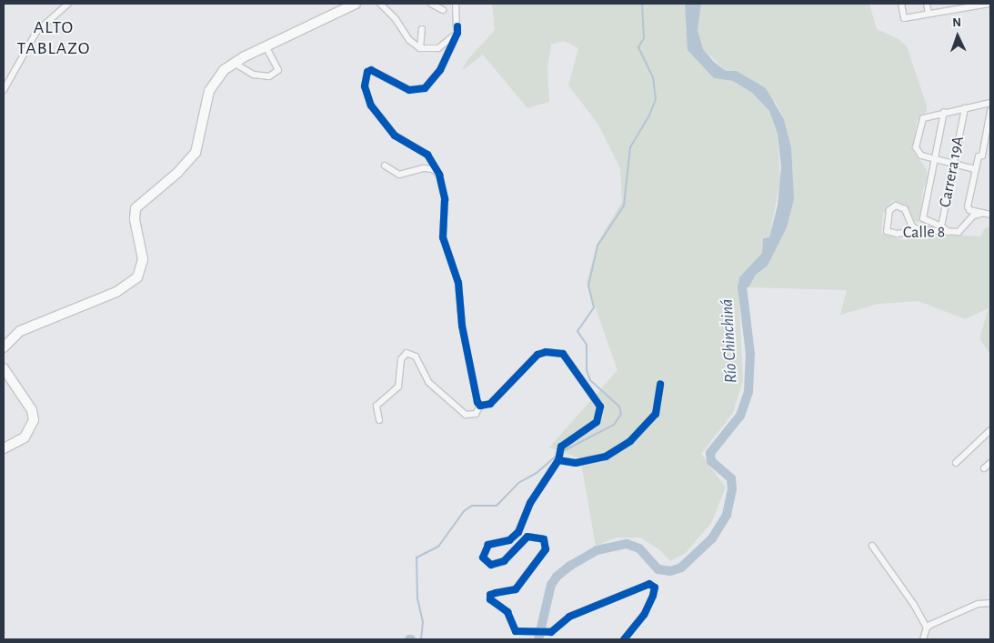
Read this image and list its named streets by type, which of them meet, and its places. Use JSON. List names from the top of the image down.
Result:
{
  "streets": {
    "street": ["Carrera 19A", "Calle 8"]
  },
  "crossings": [
    ["Carrera 19A", "Calle 8"]
  ],
  "districts": ["ALTO TABLAZO"],
  "water": ["Río Chinchiná"],
  "north": "top"
}
